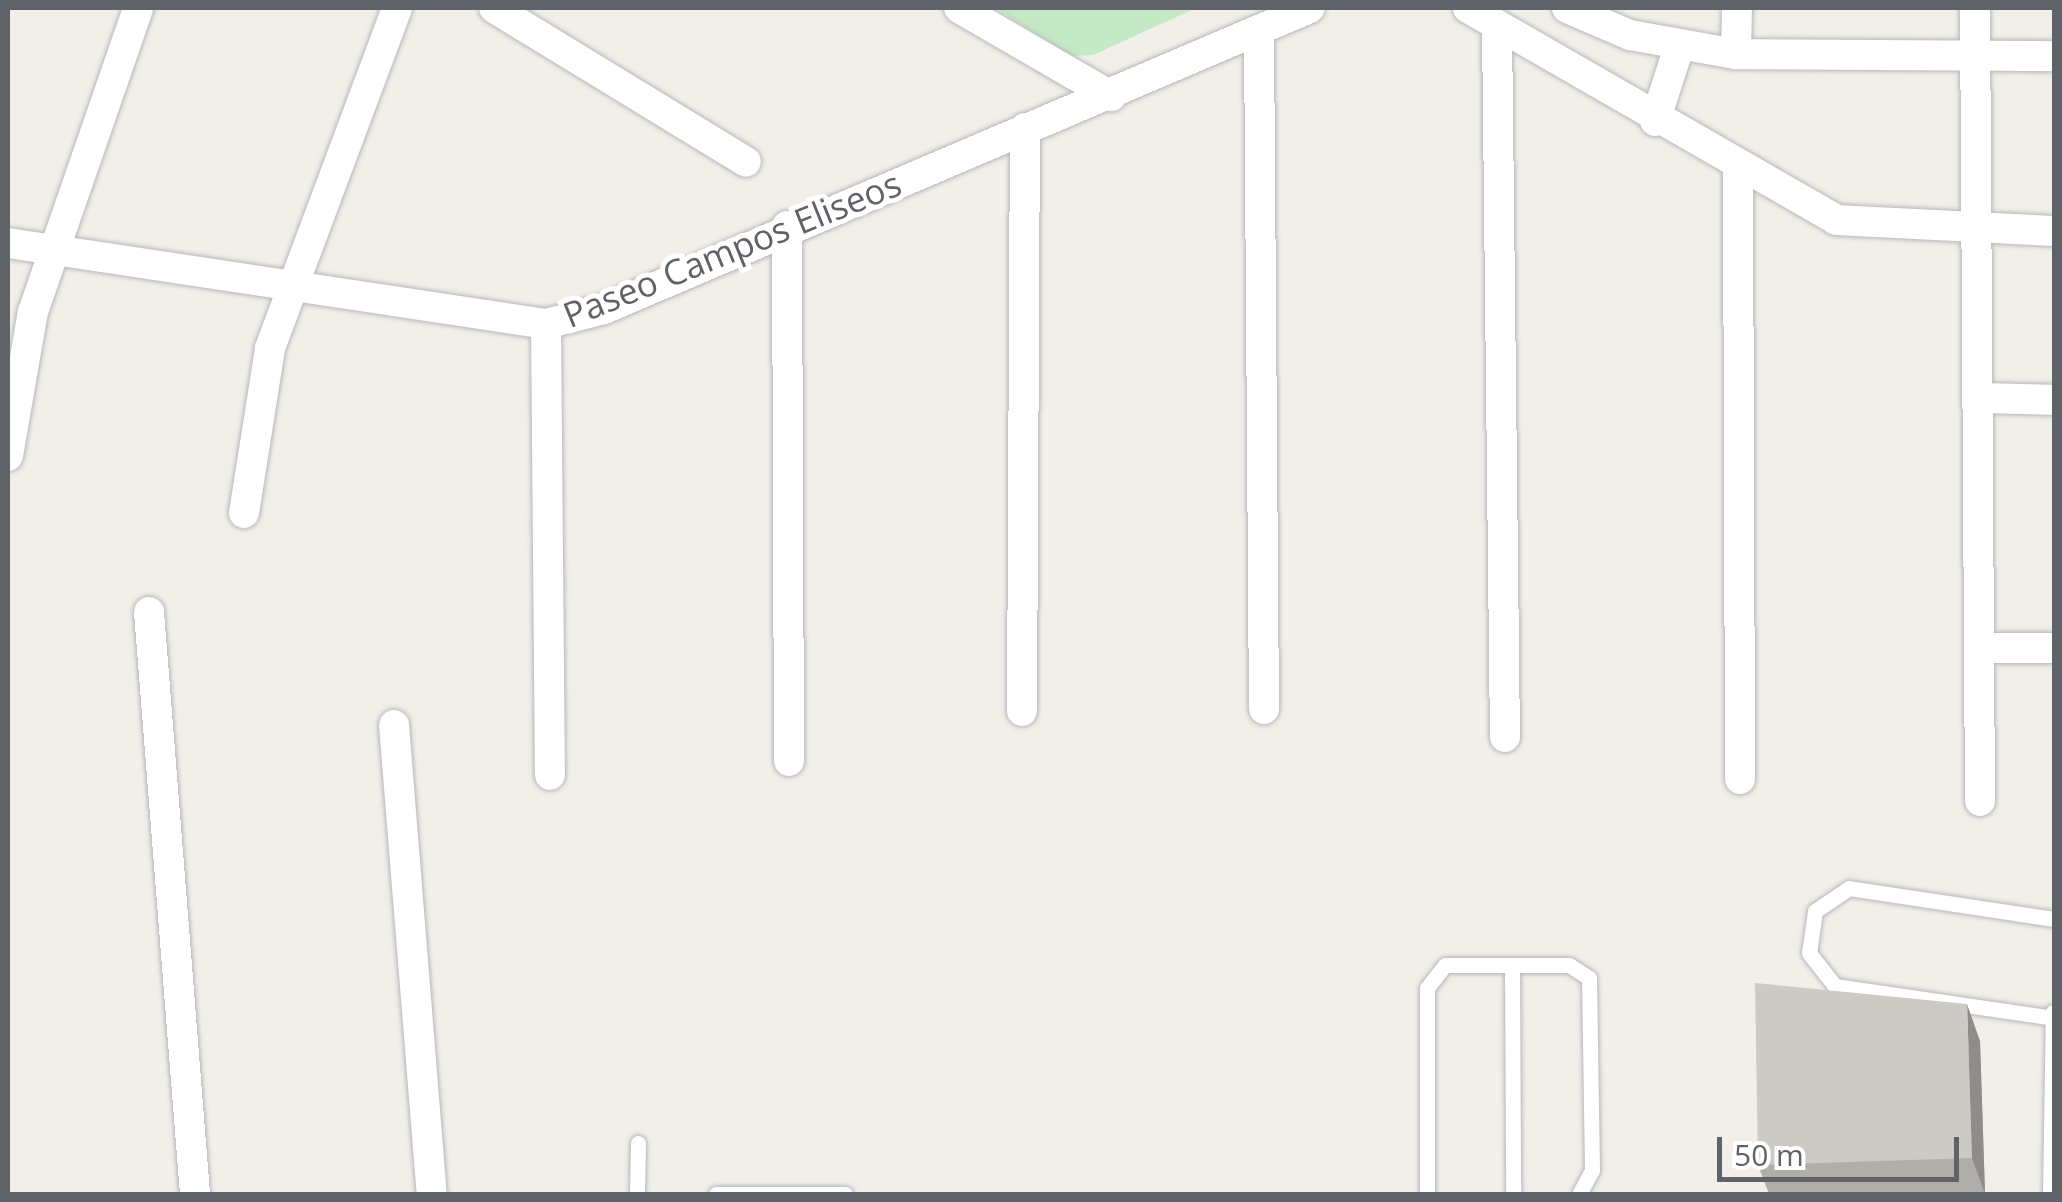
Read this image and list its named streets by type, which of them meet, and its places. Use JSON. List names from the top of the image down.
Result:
{
  "streets": {
    "street": ["Paseo Campos Eliseos"]
  },
  "scale_bar": "50 m"
}
